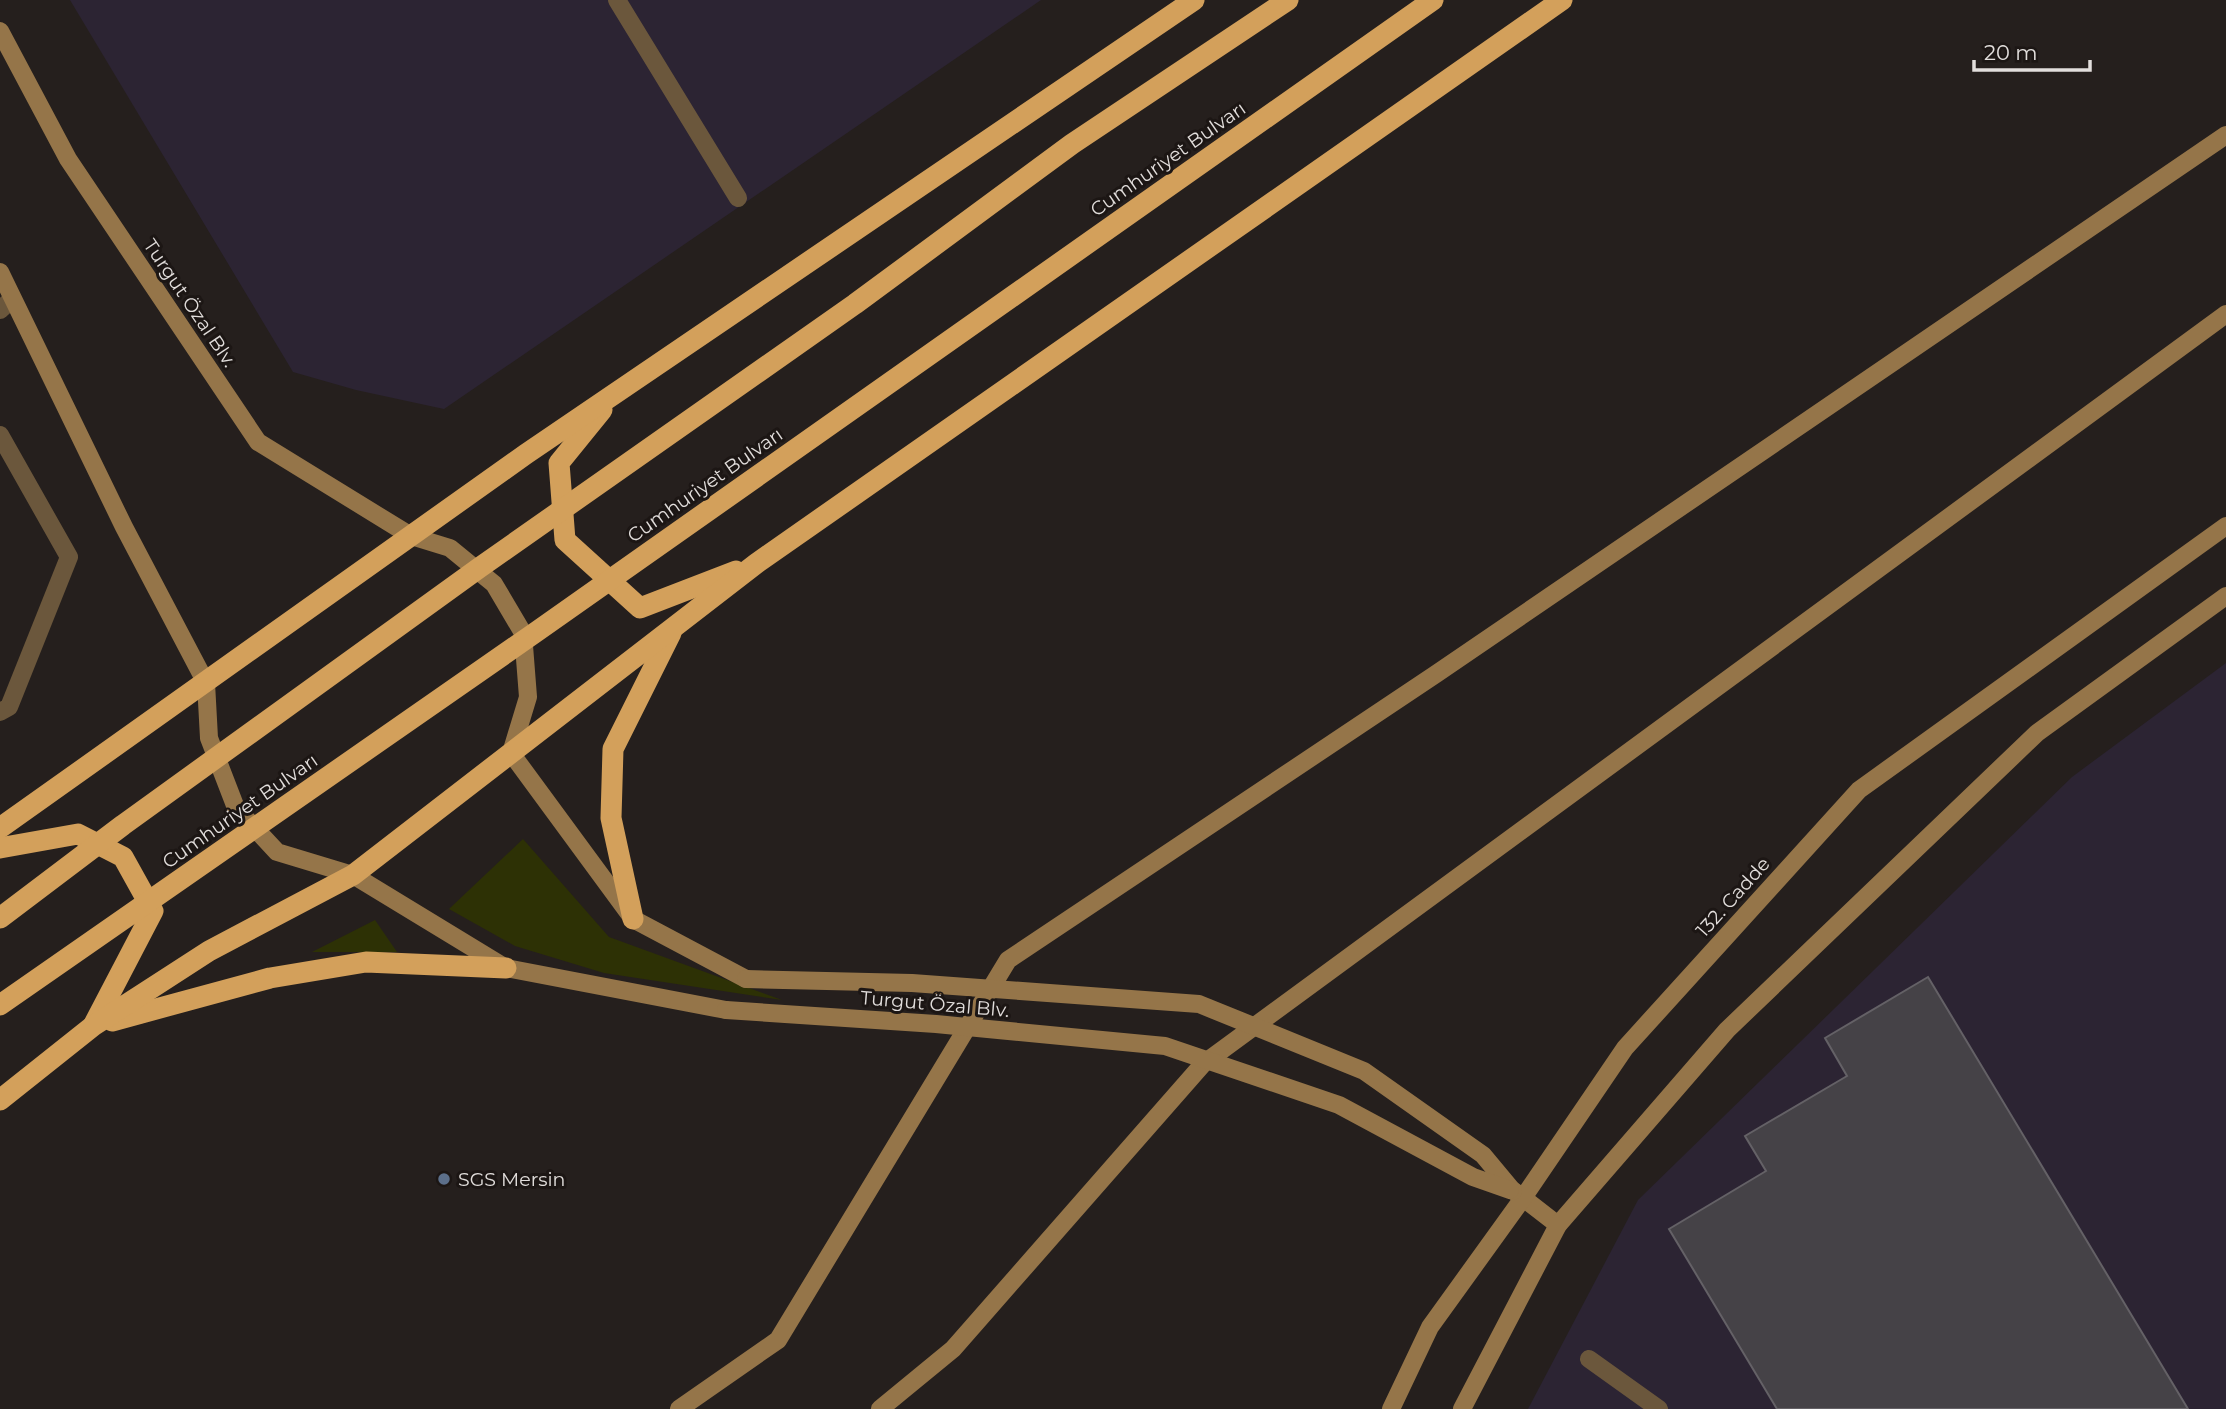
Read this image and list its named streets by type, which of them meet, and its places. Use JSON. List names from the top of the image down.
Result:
{
  "streets": {
    "highway": ["Cumhuriyet Bulvarı"],
    "street": ["Turgut Özal Blv.", "132. Cadde"]
  },
  "crossings": [
    ["Turgut Özal Blv.", "132. Cadde"]
  ],
  "places": ["SGS Mersin"],
  "scale_bar": "20 m"
}
